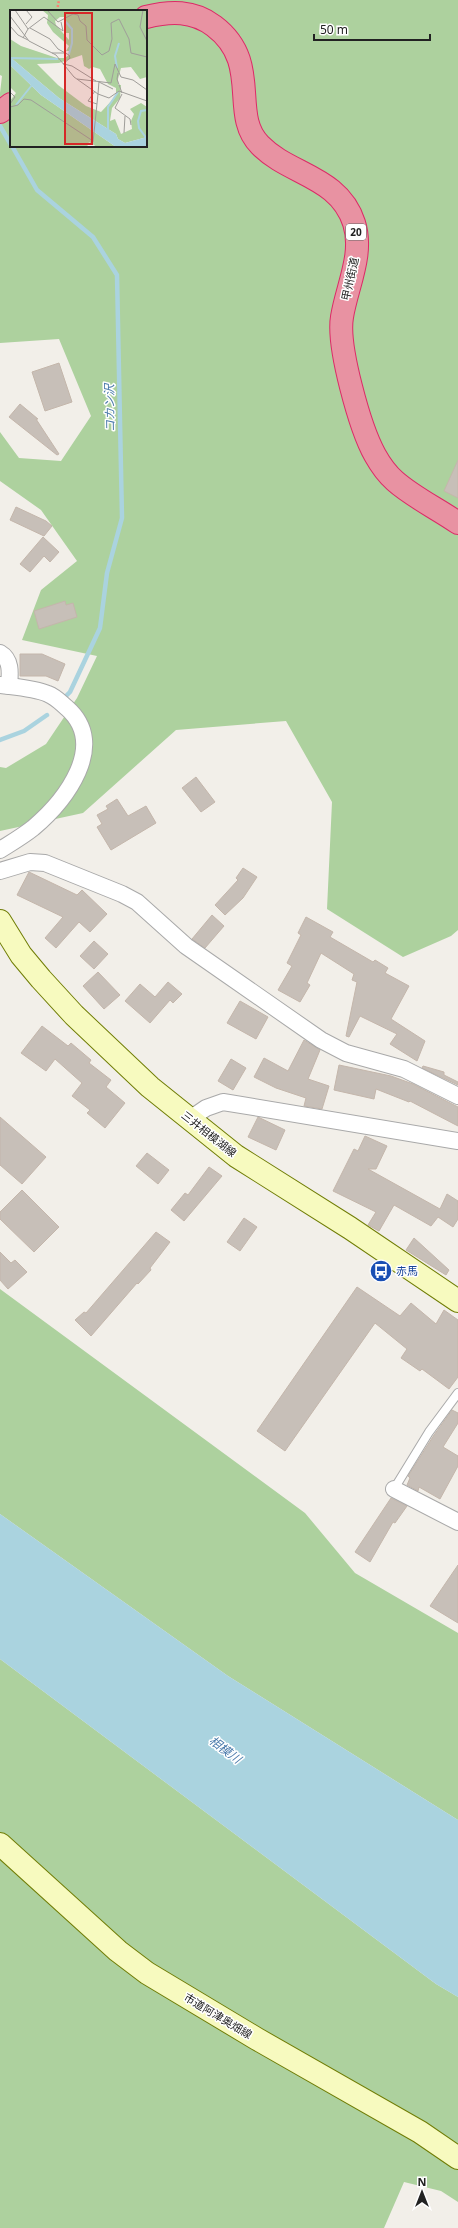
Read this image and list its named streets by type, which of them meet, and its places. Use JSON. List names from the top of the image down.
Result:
{
  "streets": {
    "highway": ["20", "甲州街道"],
    "main road": ["三井相模湖線", "市道阿津奥畑線"]
  },
  "water": ["コカン沢", "相模川"],
  "places": {
    "bus stop": ["赤馬"]
  },
  "scale_bar": "50 m",
  "north": "top"
}
